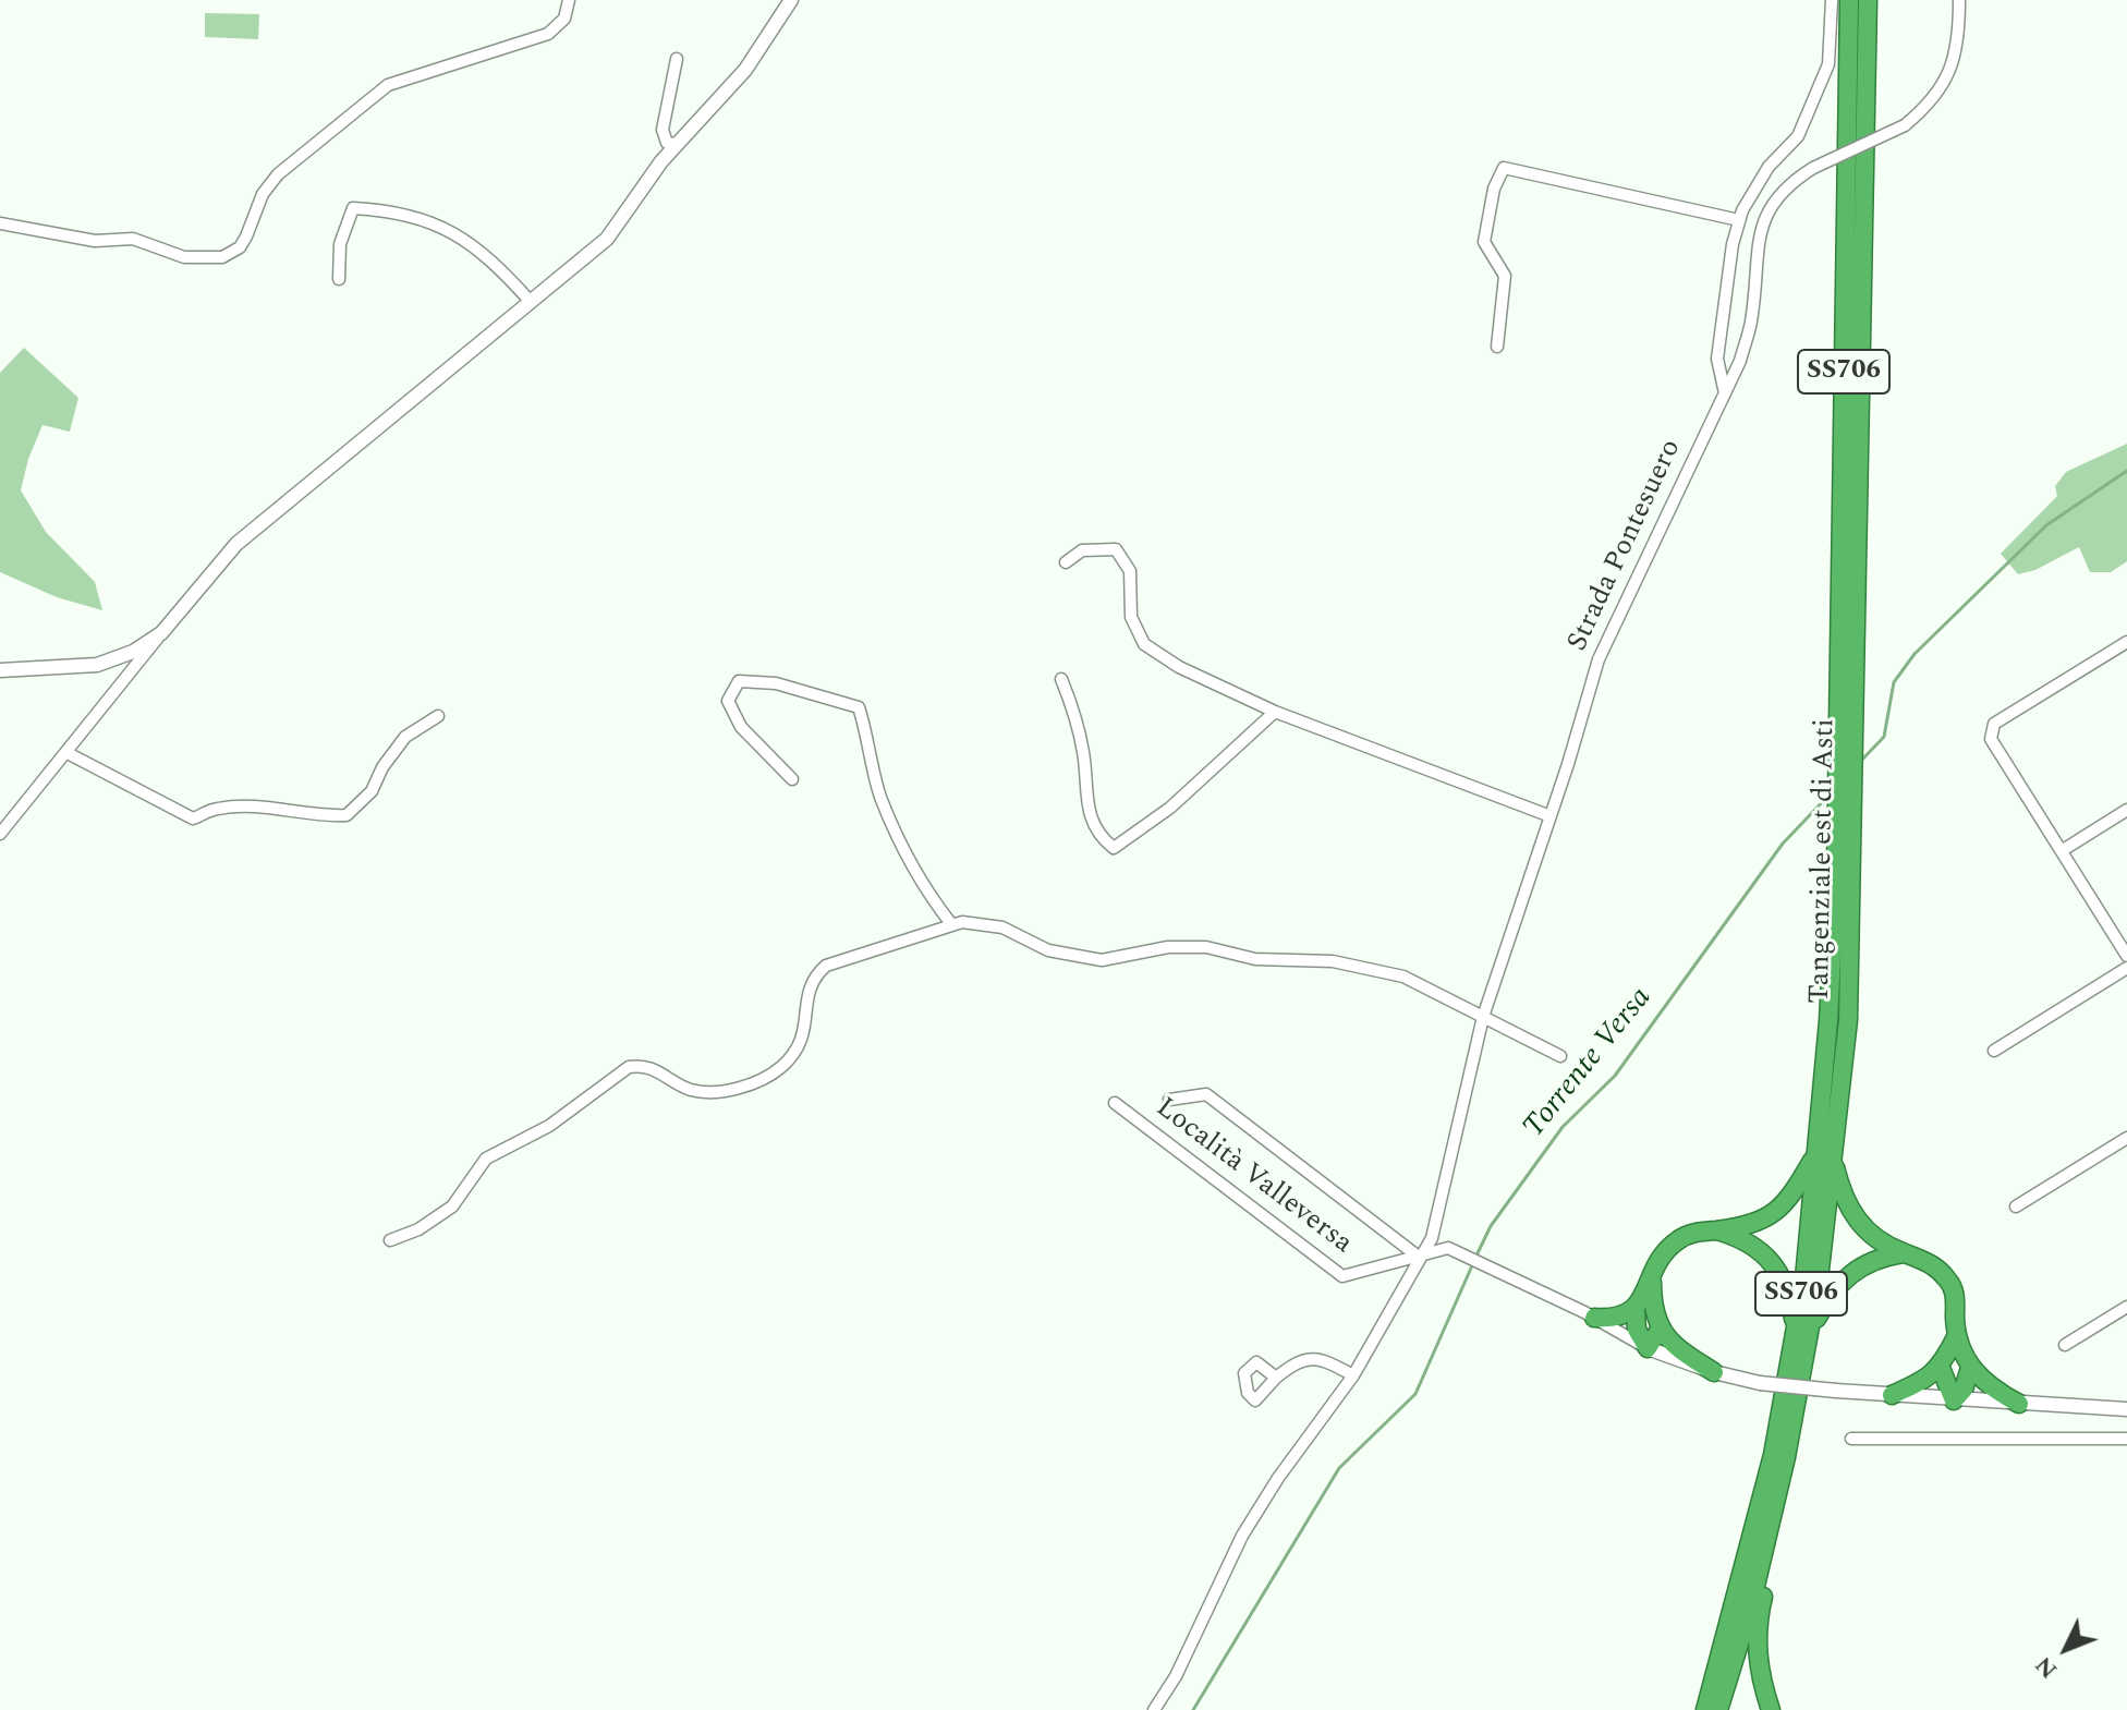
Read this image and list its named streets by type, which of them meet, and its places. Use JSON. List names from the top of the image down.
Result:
{
  "streets": {
    "highway": ["SS706", "Tangenziale est di Asti"],
    "street": ["Strada Pontesuero", "Località Valleversa"]
  },
  "crossings": [
    ["Strada Pontesuero", "Località Valleversa"]
  ],
  "water": ["Torrente Versa"],
  "north": "bottom left"
}
